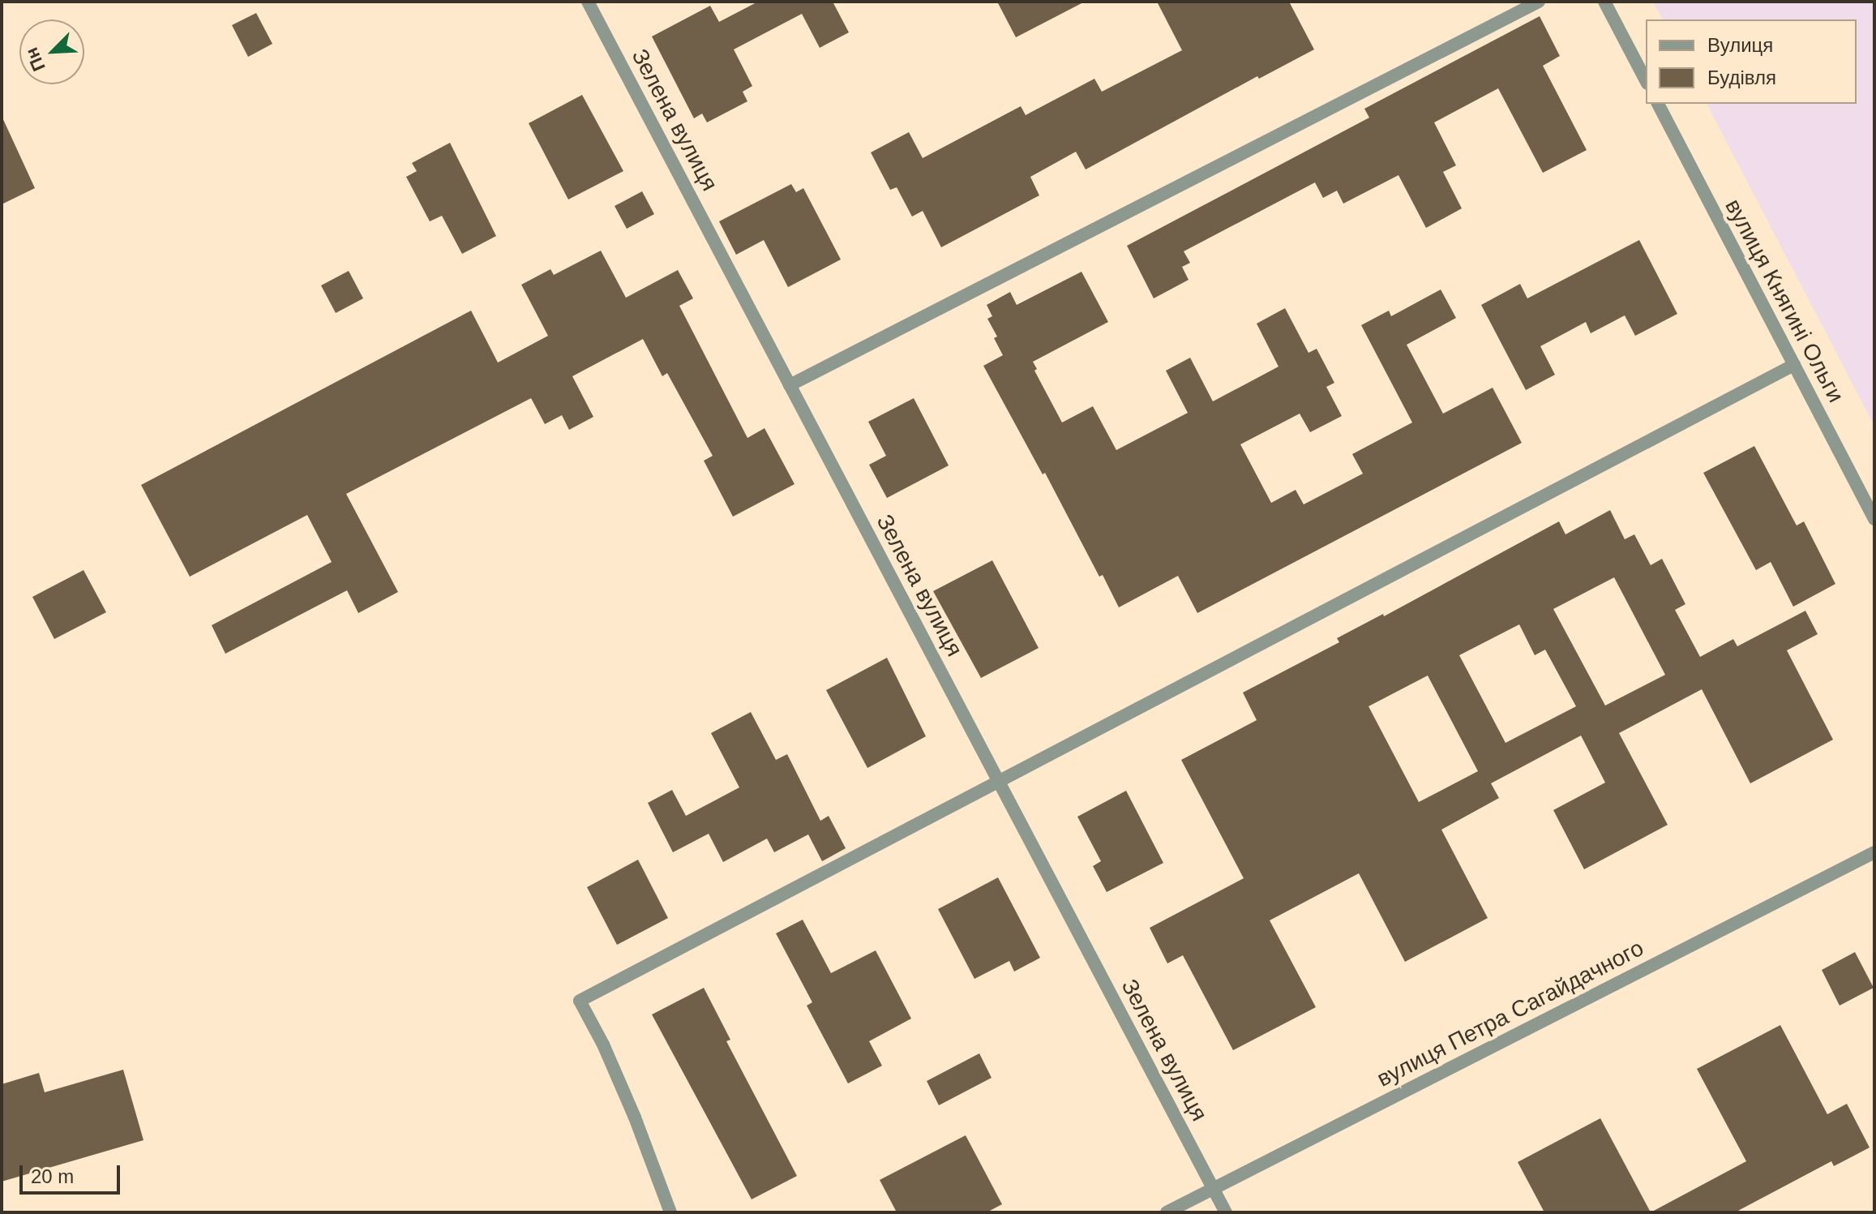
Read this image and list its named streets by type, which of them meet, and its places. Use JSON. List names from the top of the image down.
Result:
{
  "streets": {
    "street": ["Зелена вулиця", "вулиця Княгині Ольги", "вулиця Петра Сагайдачного"]
  },
  "crossings": [
    ["Зелена вулиця", "вулиця Петра Сагайдачного"]
  ],
  "legend": ["Вулиця", "Будівля"],
  "scale_bar": "20 m",
  "north": "bottom left"
}
